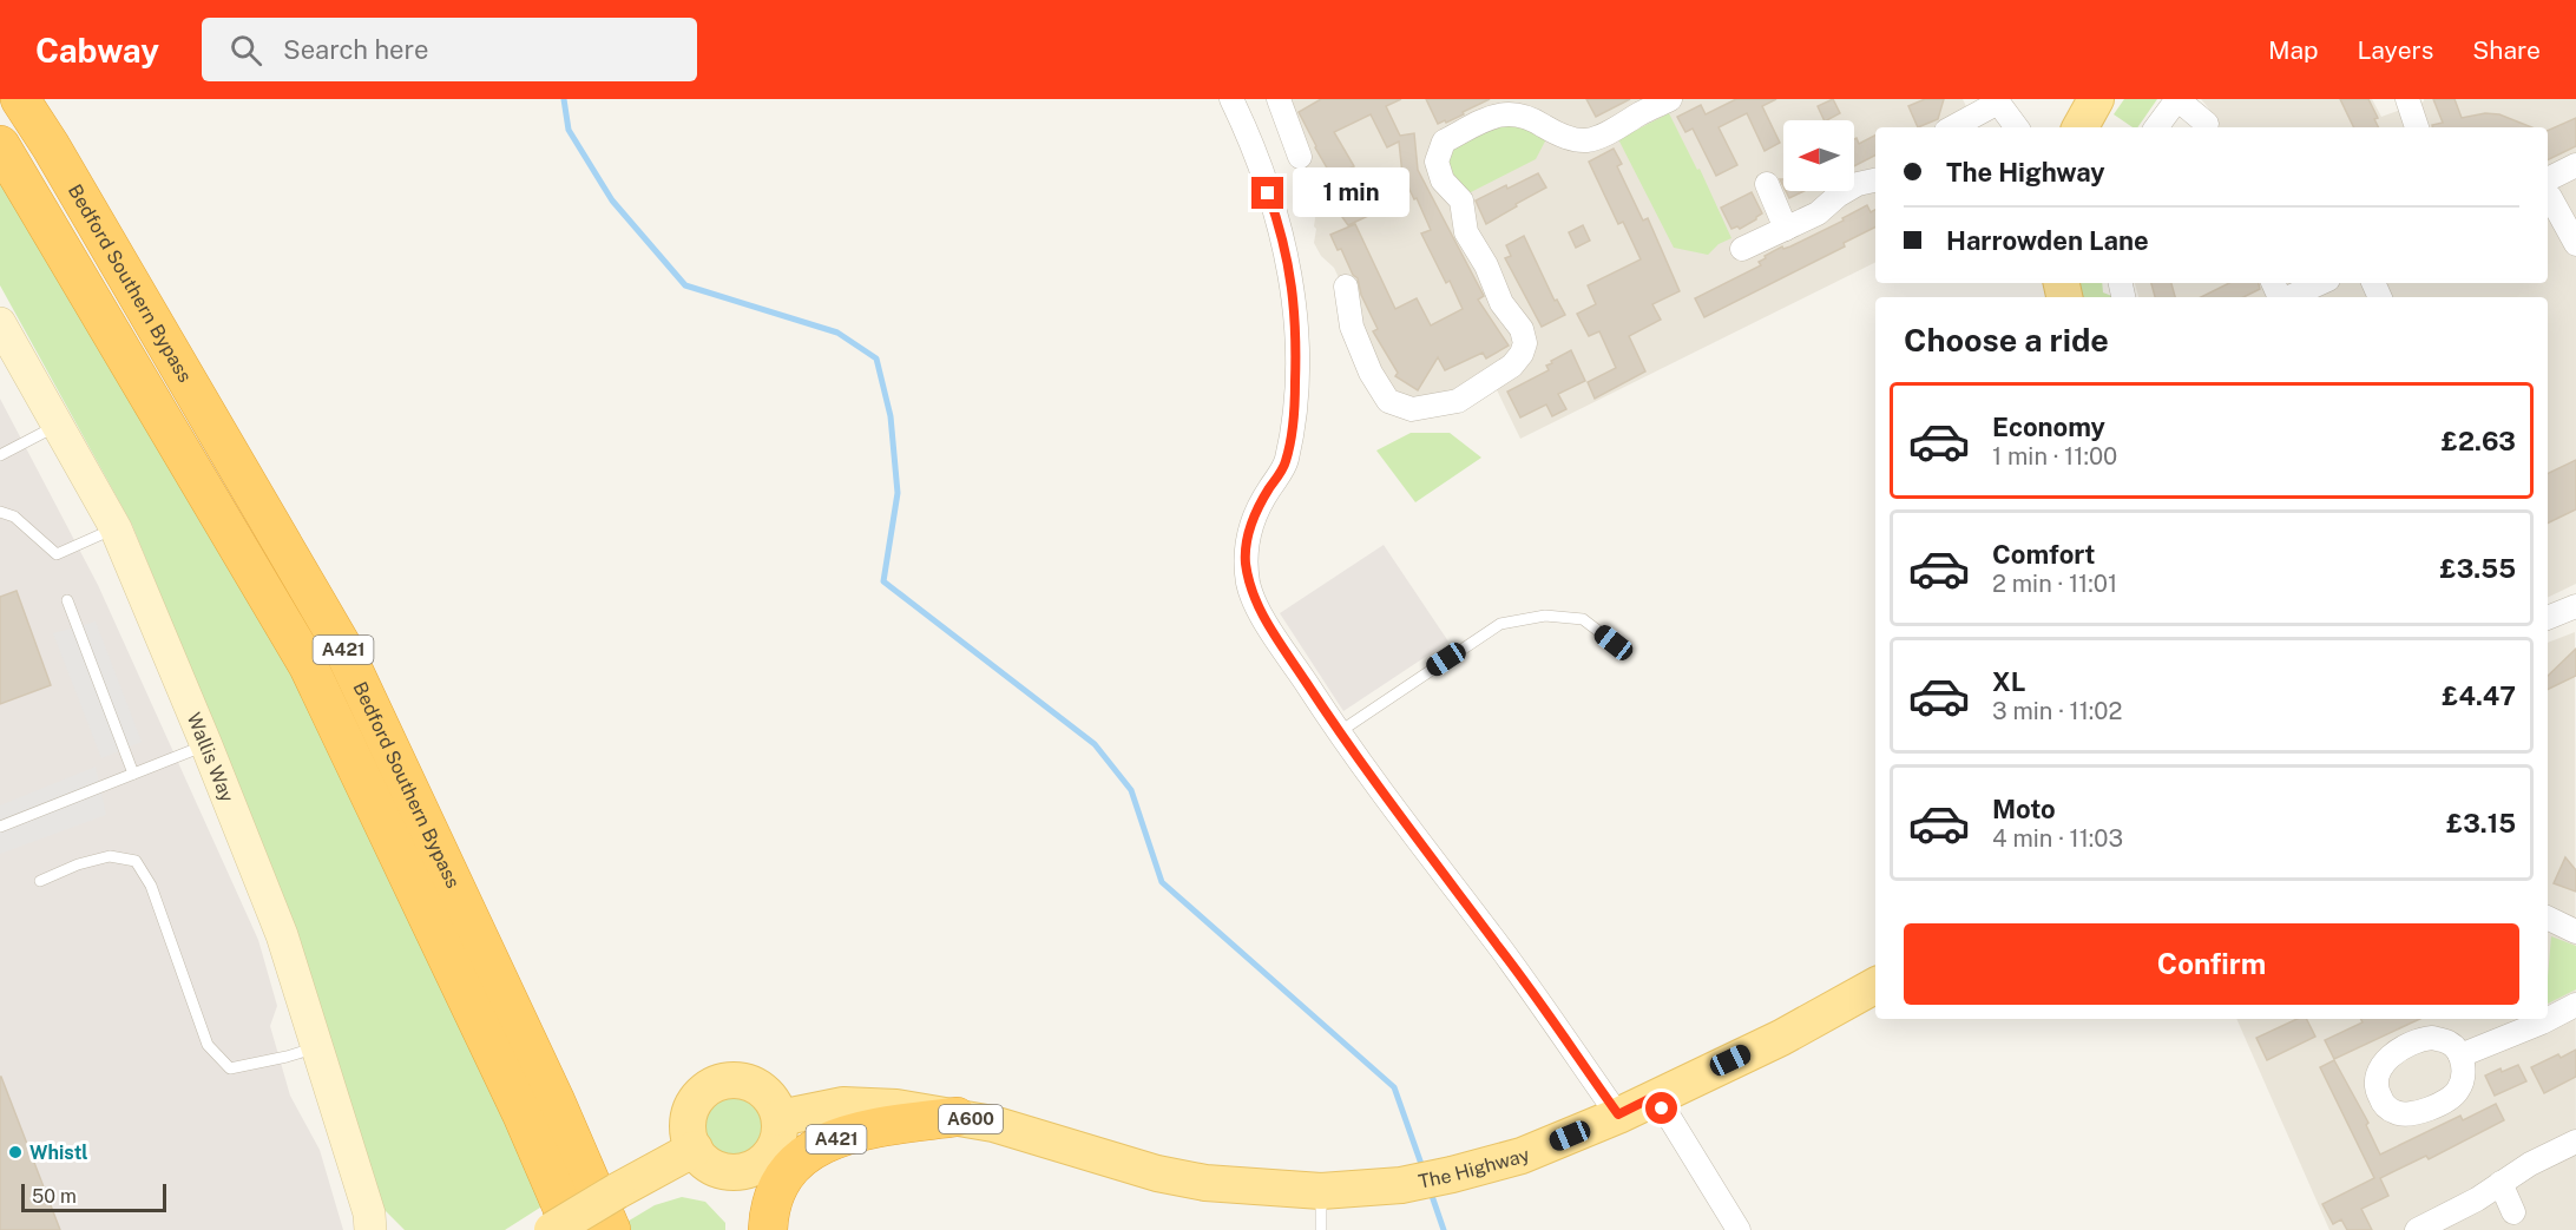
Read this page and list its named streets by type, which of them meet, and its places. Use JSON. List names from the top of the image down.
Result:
{
  "streets": {
    "highway": ["Bedford Southern Bypass", "A421"],
    "main road": ["A600", "The Highway"],
    "street": ["Wallis Way"]
  },
  "crossings": [
    ["A421", "A600"],
    ["A421", "The Highway"],
    ["A600", "The Highway"]
  ],
  "places": ["Whistl"],
  "scale_bar": "50 m",
  "north": "left",
  "page": {
    "header": "Cabway",
    "search": "Search here",
    "nav": ["Map", "Layers", "Share"],
    "banner": ["The Highway", "Harrowden Lane"],
    "bubble": "1 min",
    "heading": "Choose a ride",
    "list": [
      {
        "name": "Economy",
        "note": "1 min · 11:00",
        "value": "£2.63"
      },
      {
        "name": "Comfort",
        "note": "2 min · 11:01",
        "value": "£3.55"
      },
      {
        "name": "XL",
        "note": "3 min · 11:02",
        "value": "£4.47"
      },
      {
        "name": "Moto",
        "note": "4 min · 11:03",
        "value": "£3.15"
      }
    ],
    "buttons": "Confirm",
    "scale": "50 m"
  }
}
